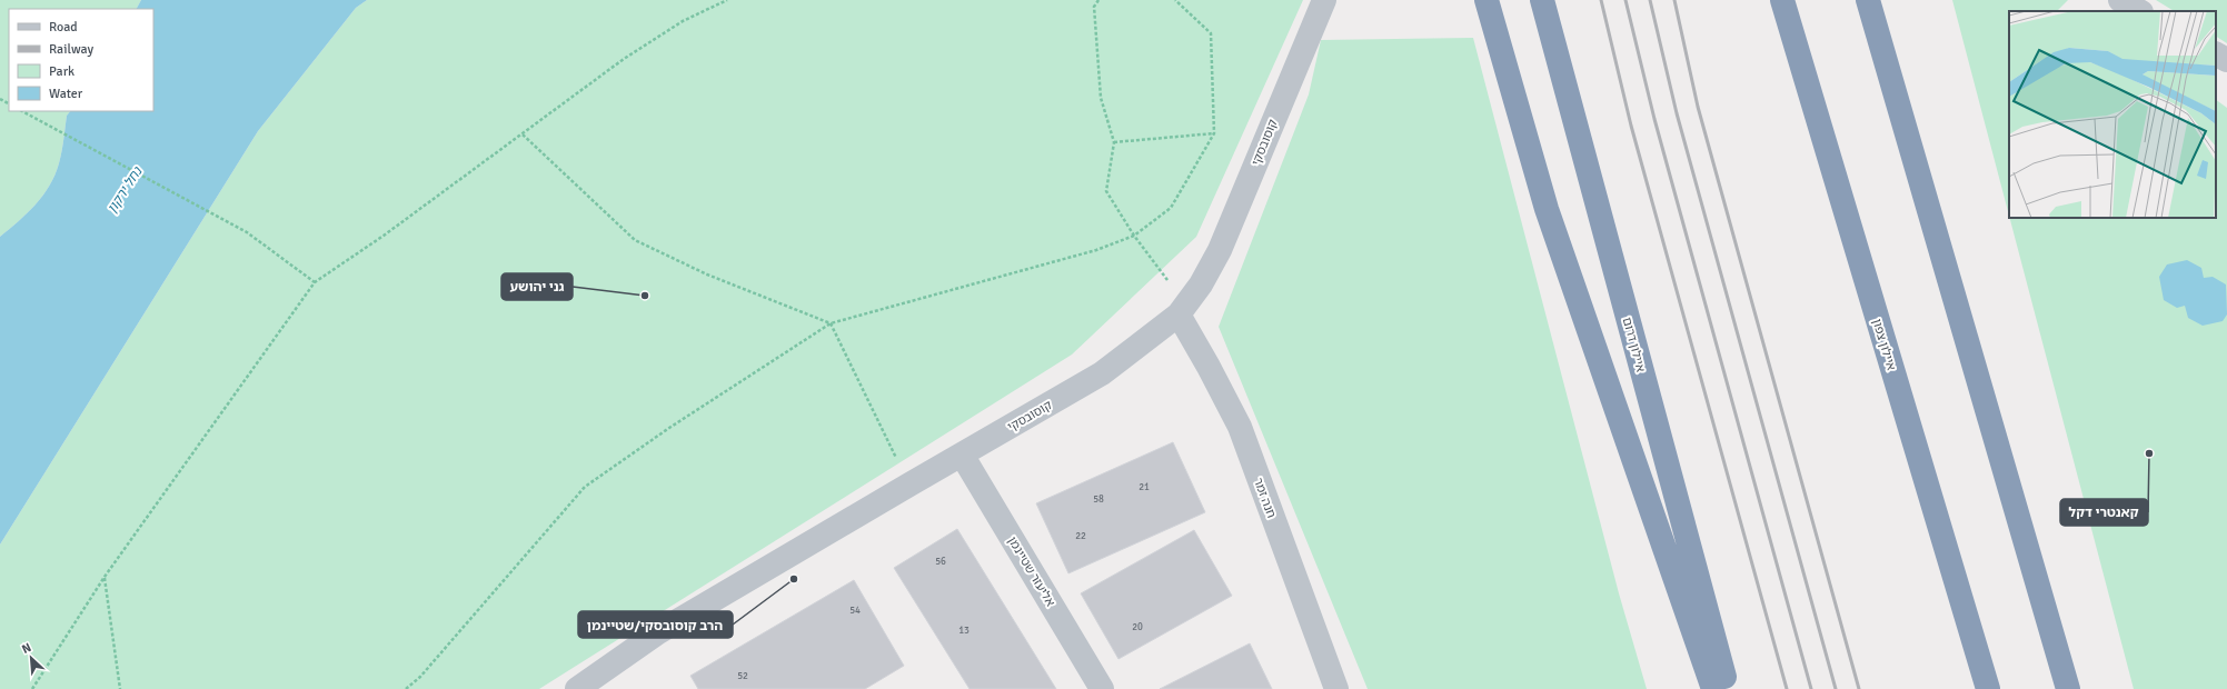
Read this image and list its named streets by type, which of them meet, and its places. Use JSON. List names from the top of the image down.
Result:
{
  "streets": {
    "highway": ["איילון דרום", "איילון צפון"],
    "street": ["קוסובסקי", "חנה זמר", "אליעזר שטיינמן"]
  },
  "crossings": [
    ["קוסובסקי", "חנה זמר"],
    ["קוסובסקי", "אליעזר שטיינמן"]
  ],
  "water": ["נחל ירקון"],
  "places": ["גני יהושע", "קאנטרי דקל", "הרב קוסובסקי/שטיינמן"],
  "house_numbers": [
    "21",
    "58",
    "22",
    "56",
    "54",
    "20",
    "13",
    "52"
  ],
  "legend": [
    "Road",
    "Railway",
    "Park",
    "Water"
  ],
  "north": "top left"
}
